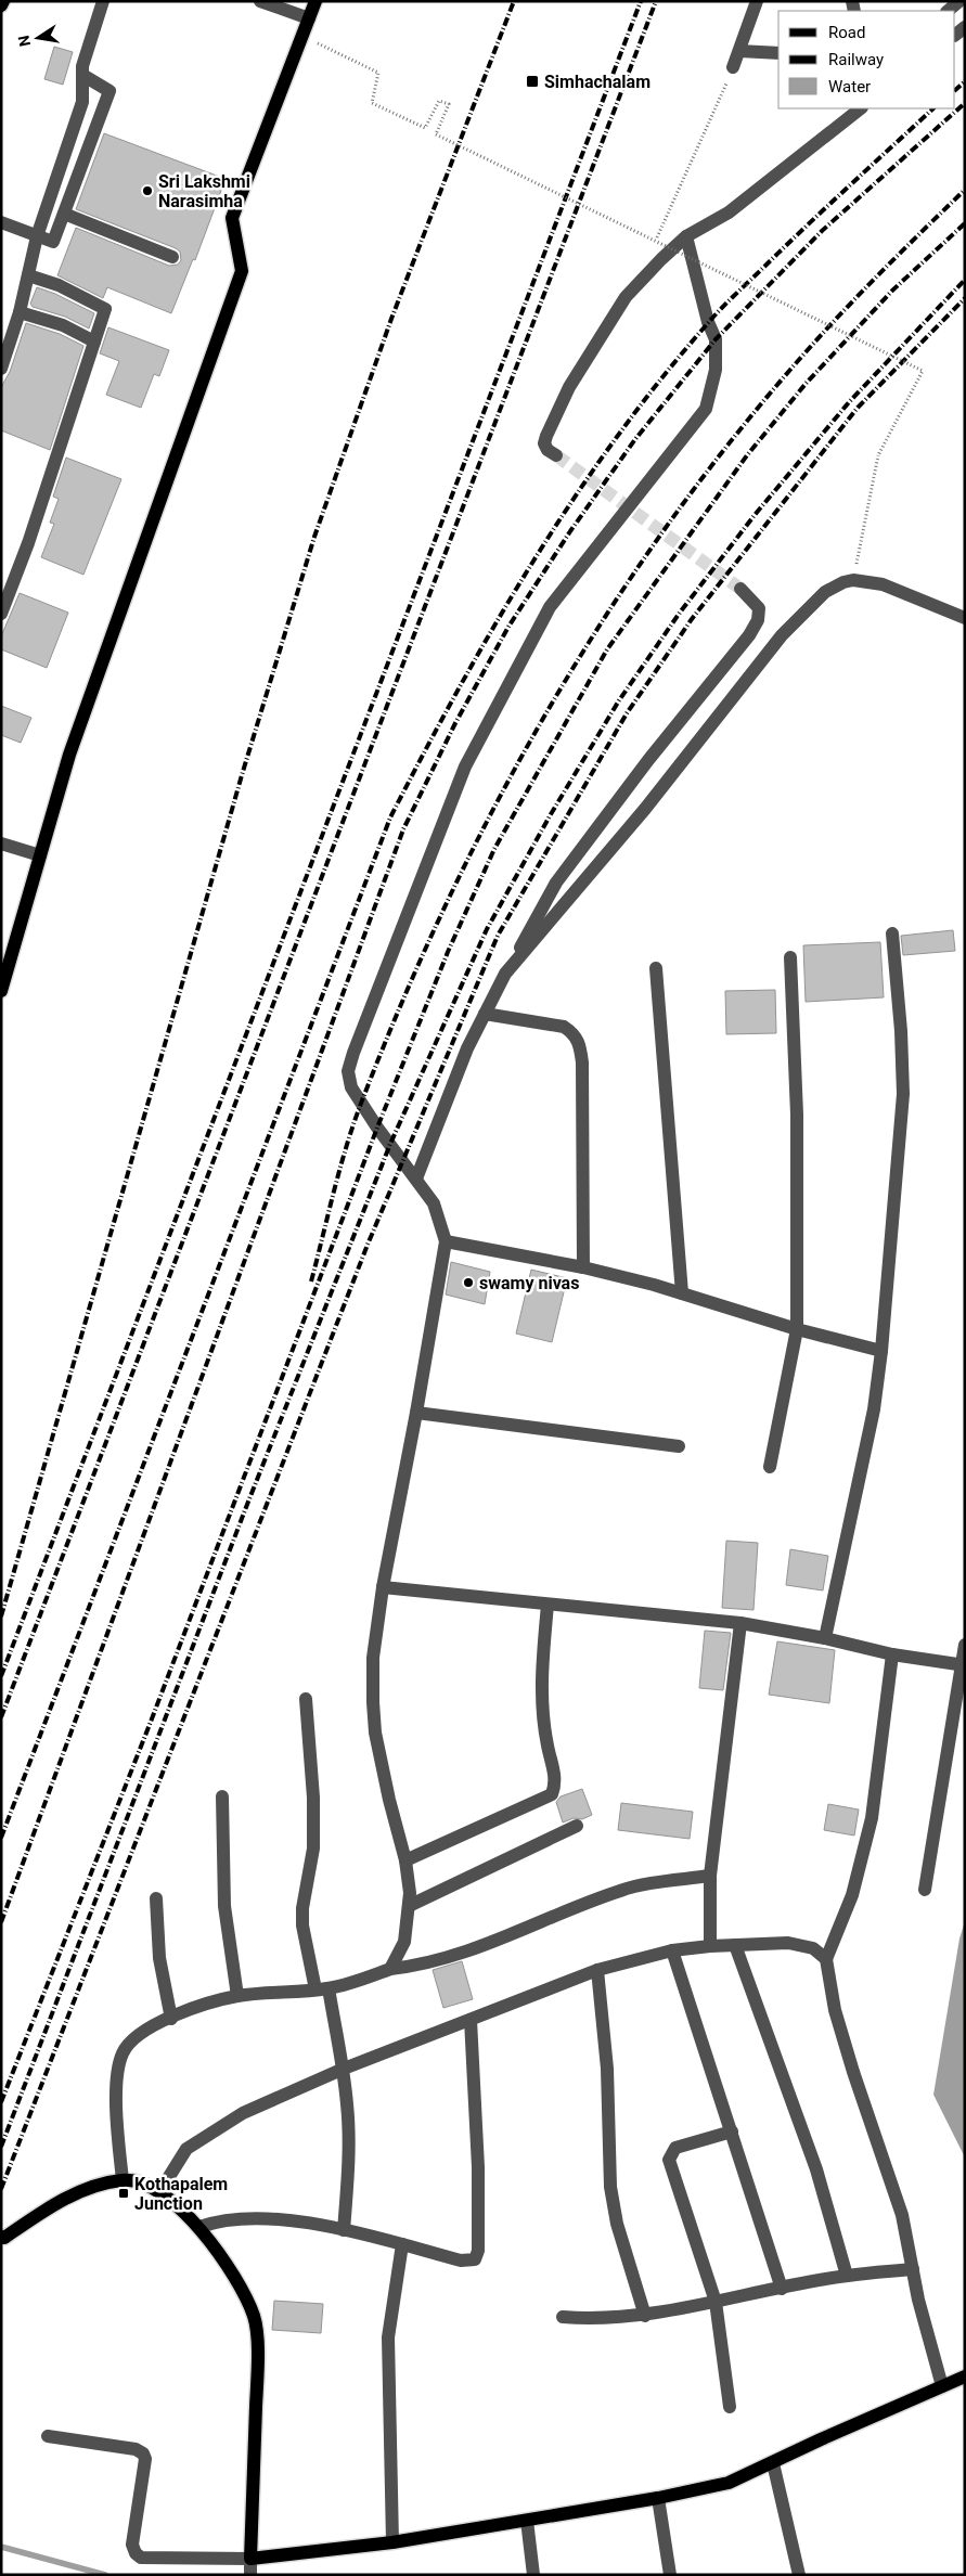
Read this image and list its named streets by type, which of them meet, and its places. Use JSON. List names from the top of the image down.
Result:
{
  "places": {
    "transit": ["Simhachalam", "Kothapalem Junction"],
    "other": ["Sri Lakshmi Narasimha", "swamy nivas"]
  },
  "legend": ["Road", "Railway", "Water"],
  "north": "left"
}
